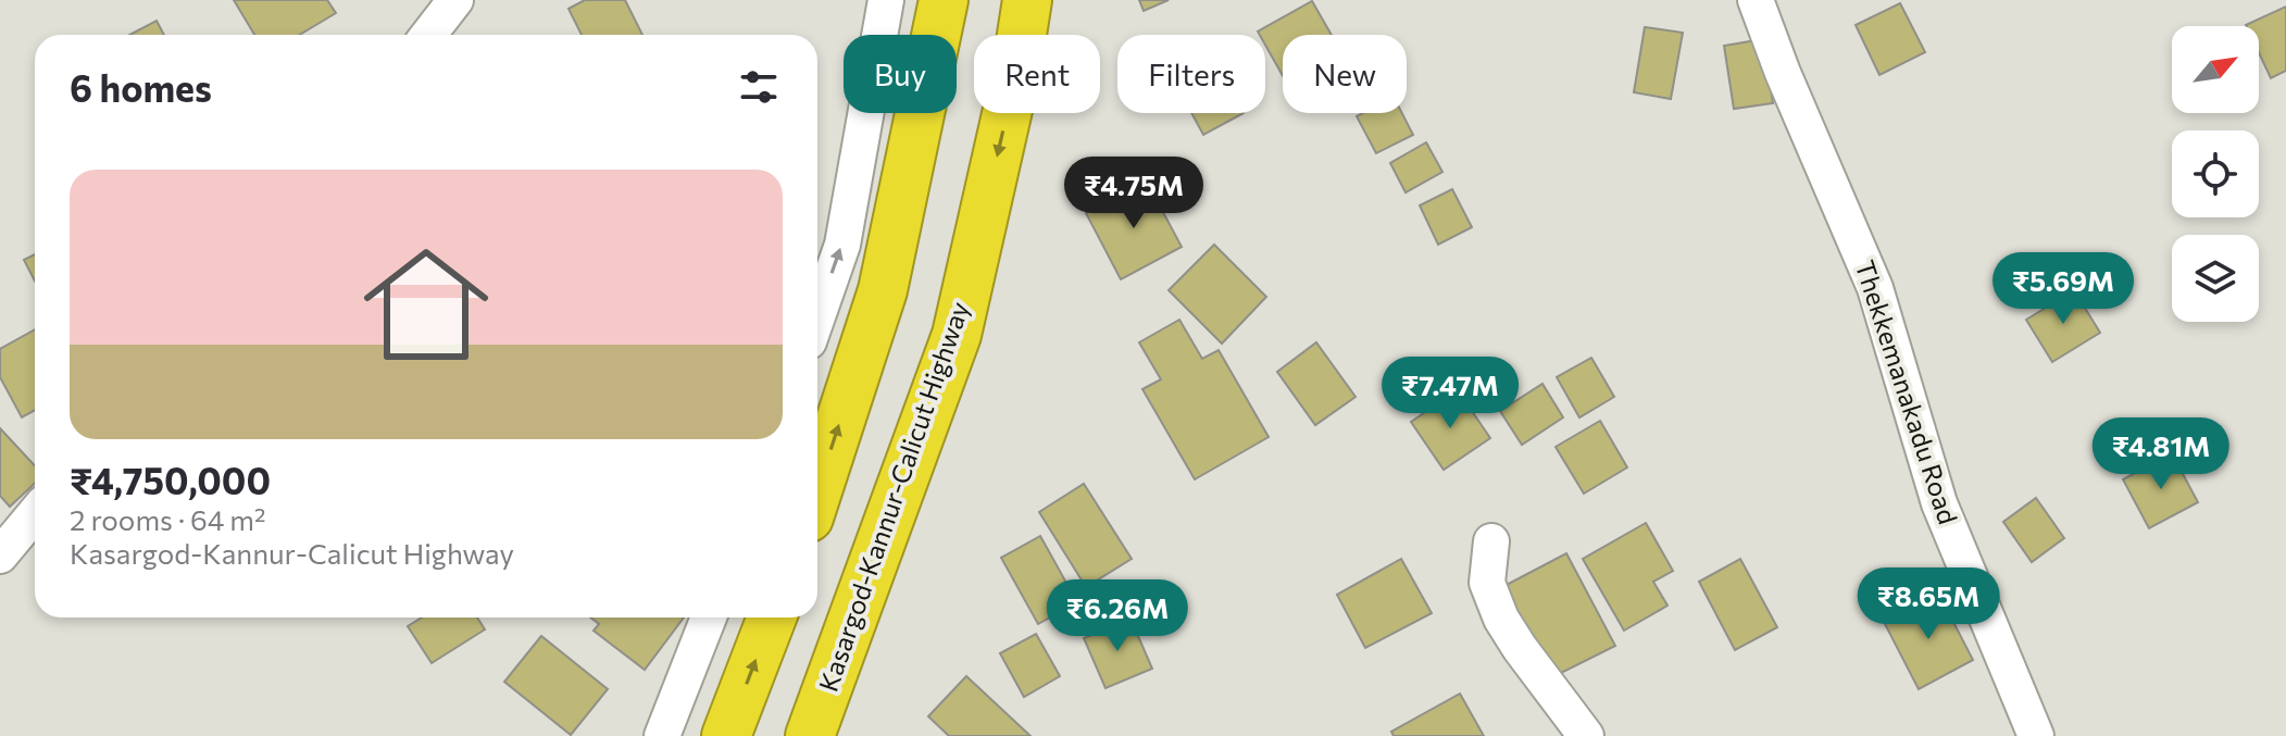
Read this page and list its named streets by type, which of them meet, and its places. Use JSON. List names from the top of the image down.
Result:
{
  "streets": {
    "highway": ["Kasargod-Kannur-Calicut Highway"],
    "street": ["Thekkemanakadu Road"]
  },
  "north": "top right",
  "page": {
    "chip": [
      "Buy",
      "Rent",
      "Filters",
      "New"
    ],
    "heading": "6 homes",
    "list": [
      {
        "name": "₹4,750,000",
        "note": "2 rooms · 64 m² · Kasargod-Kannur-Calicut Highway"
      }
    ],
    "price": [
      "₹4.75M",
      "₹5.69M",
      "₹7.47M",
      "₹4.81M",
      "₹8.65M",
      "₹6.26M"
    ]
  }
}
